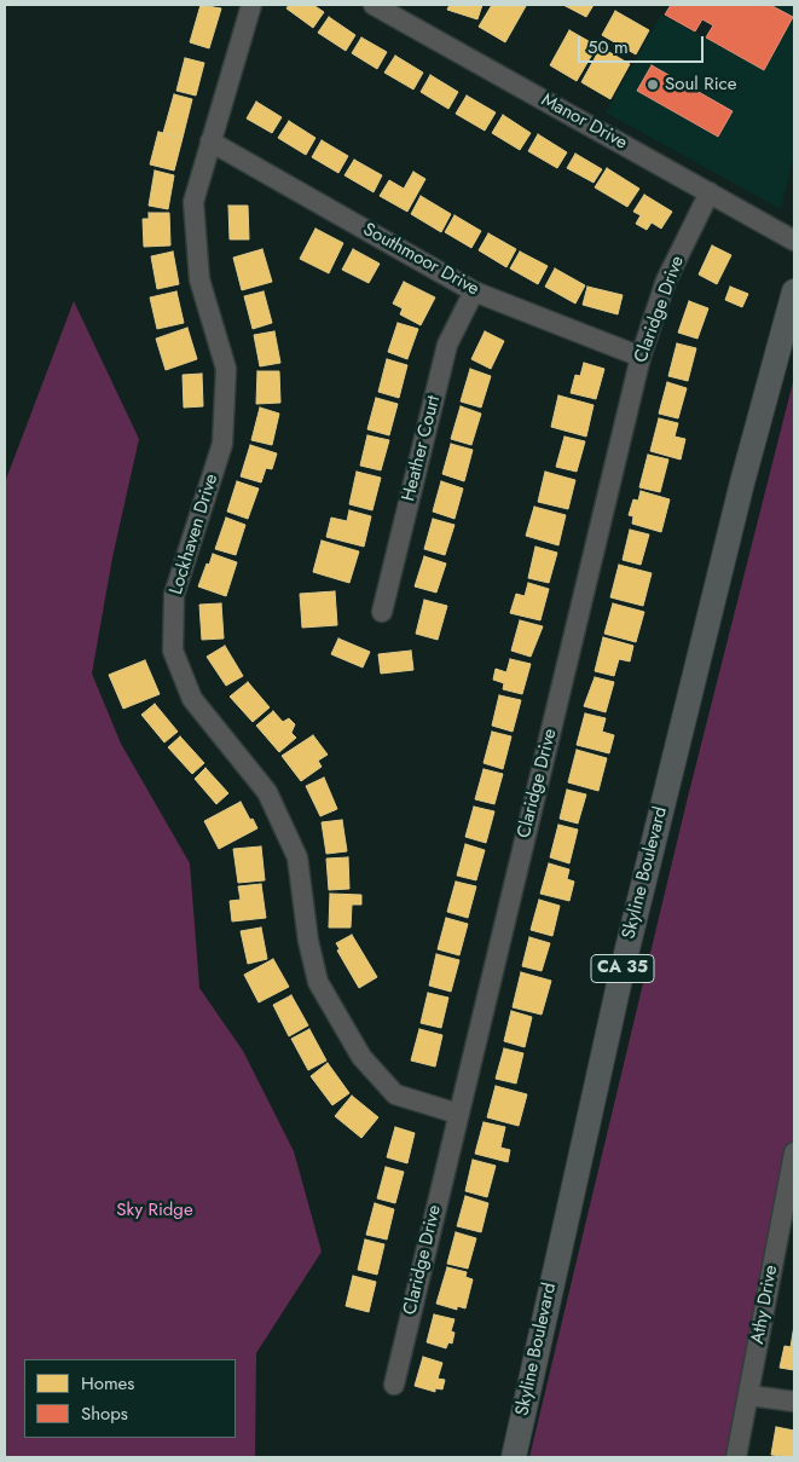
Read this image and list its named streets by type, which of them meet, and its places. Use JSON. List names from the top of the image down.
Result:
{
  "streets": {
    "main road": ["Skyline Boulevard", "CA 35"],
    "street": [
      "Manor Drive",
      "Southmoor Drive",
      "Claridge Drive",
      "Heather Court",
      "Lockhaven Drive",
      "Athy Drive"
    ]
  },
  "crossings": [
    ["Manor Drive", "Claridge Drive"],
    ["Southmoor Drive", "Claridge Drive"],
    ["Southmoor Drive", "Heather Court"],
    ["Southmoor Drive", "Lockhaven Drive"],
    ["Claridge Drive", "Lockhaven Drive"]
  ],
  "parks": ["Sky Ridge"],
  "places": ["Soul Rice"],
  "legend": ["Homes", "Shops"],
  "scale_bar": "50 m"
}
